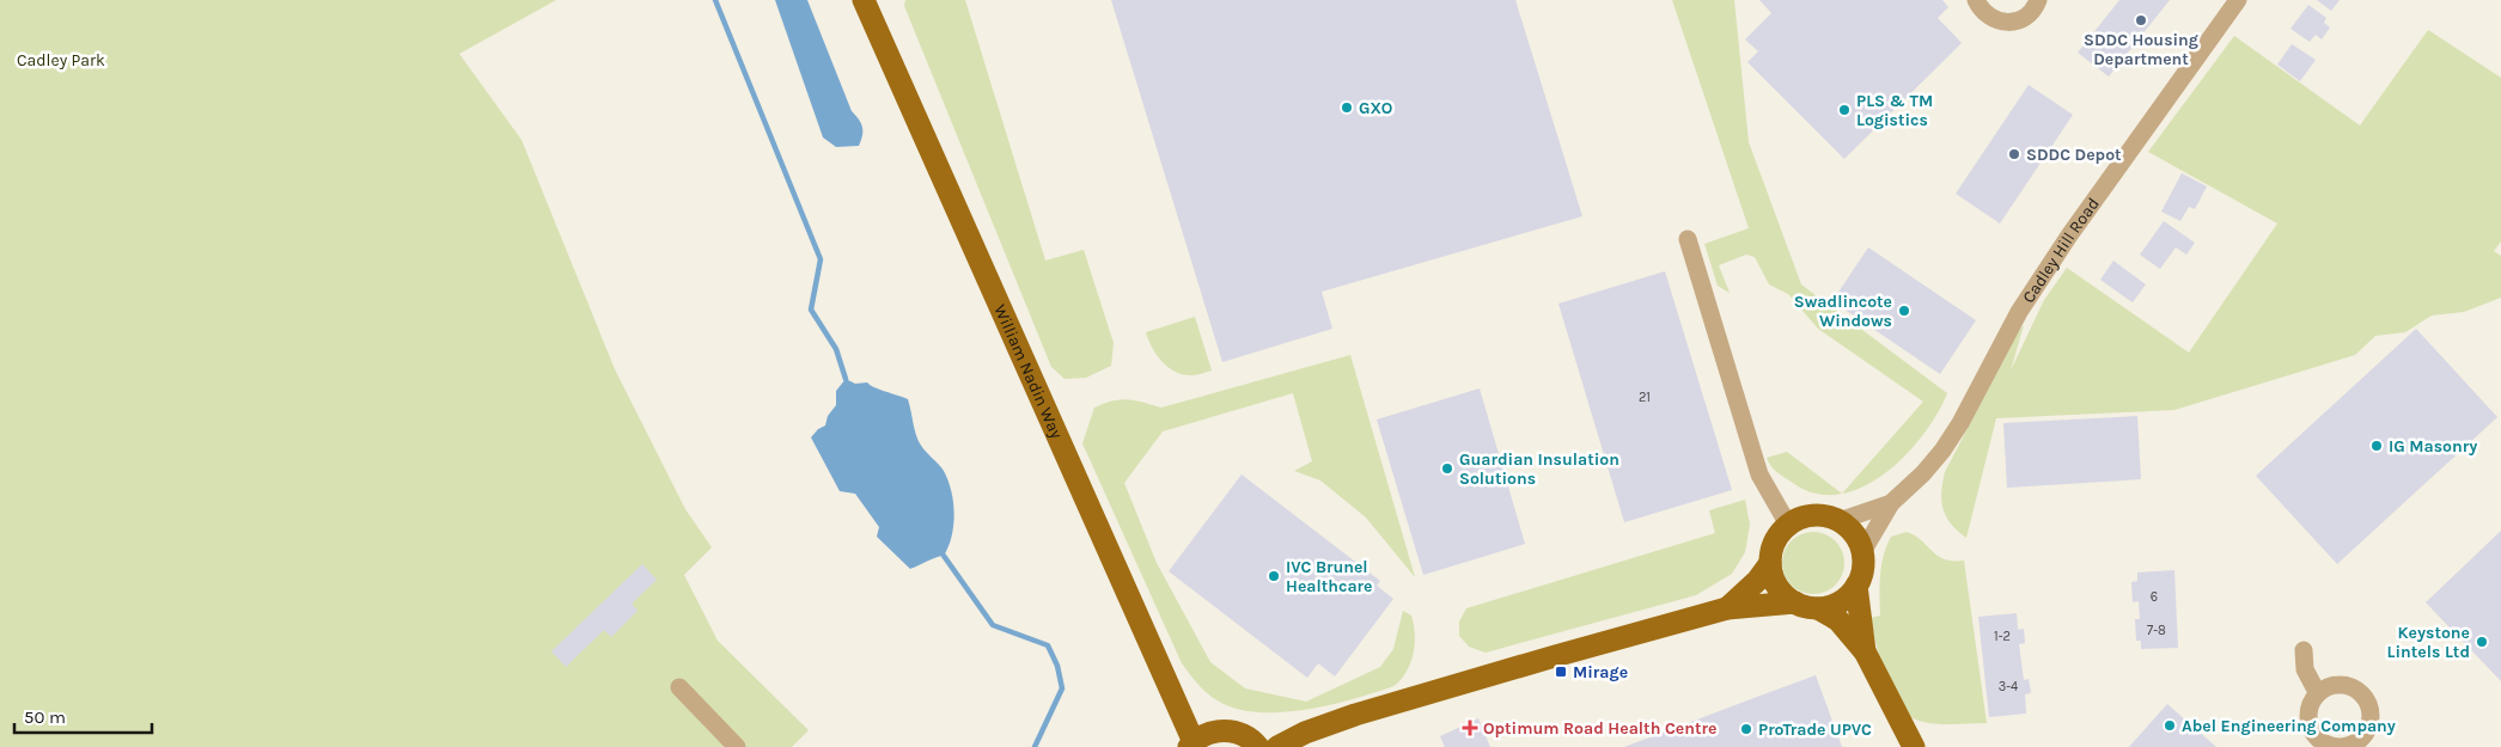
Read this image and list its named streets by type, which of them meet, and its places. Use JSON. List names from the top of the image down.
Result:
{
  "streets": {
    "main road": ["William Nadin Way"],
    "street": ["Cadley Hill Road"]
  },
  "parks": ["Cadley Park"],
  "places": {
    "other": [
      "SDDC Housing Department",
      "GXO",
      "PLS & TM Logistics",
      "SDDC Depot",
      "Swadlincote Windows",
      "IG Masonry",
      "Guardian Insulation Solutions",
      "IVC Brunel Healthcare",
      "Keystone Lintels Ltd",
      "Abel Engineering Company",
      "ProTrade UPVC"
    ],
    "transit": ["Mirage"],
    "health": ["Optimum Road Health Centre"]
  },
  "house_numbers": [
    "21",
    "6",
    "7-8",
    "1-2",
    "3-4"
  ],
  "scale_bar": "50 m"
}
